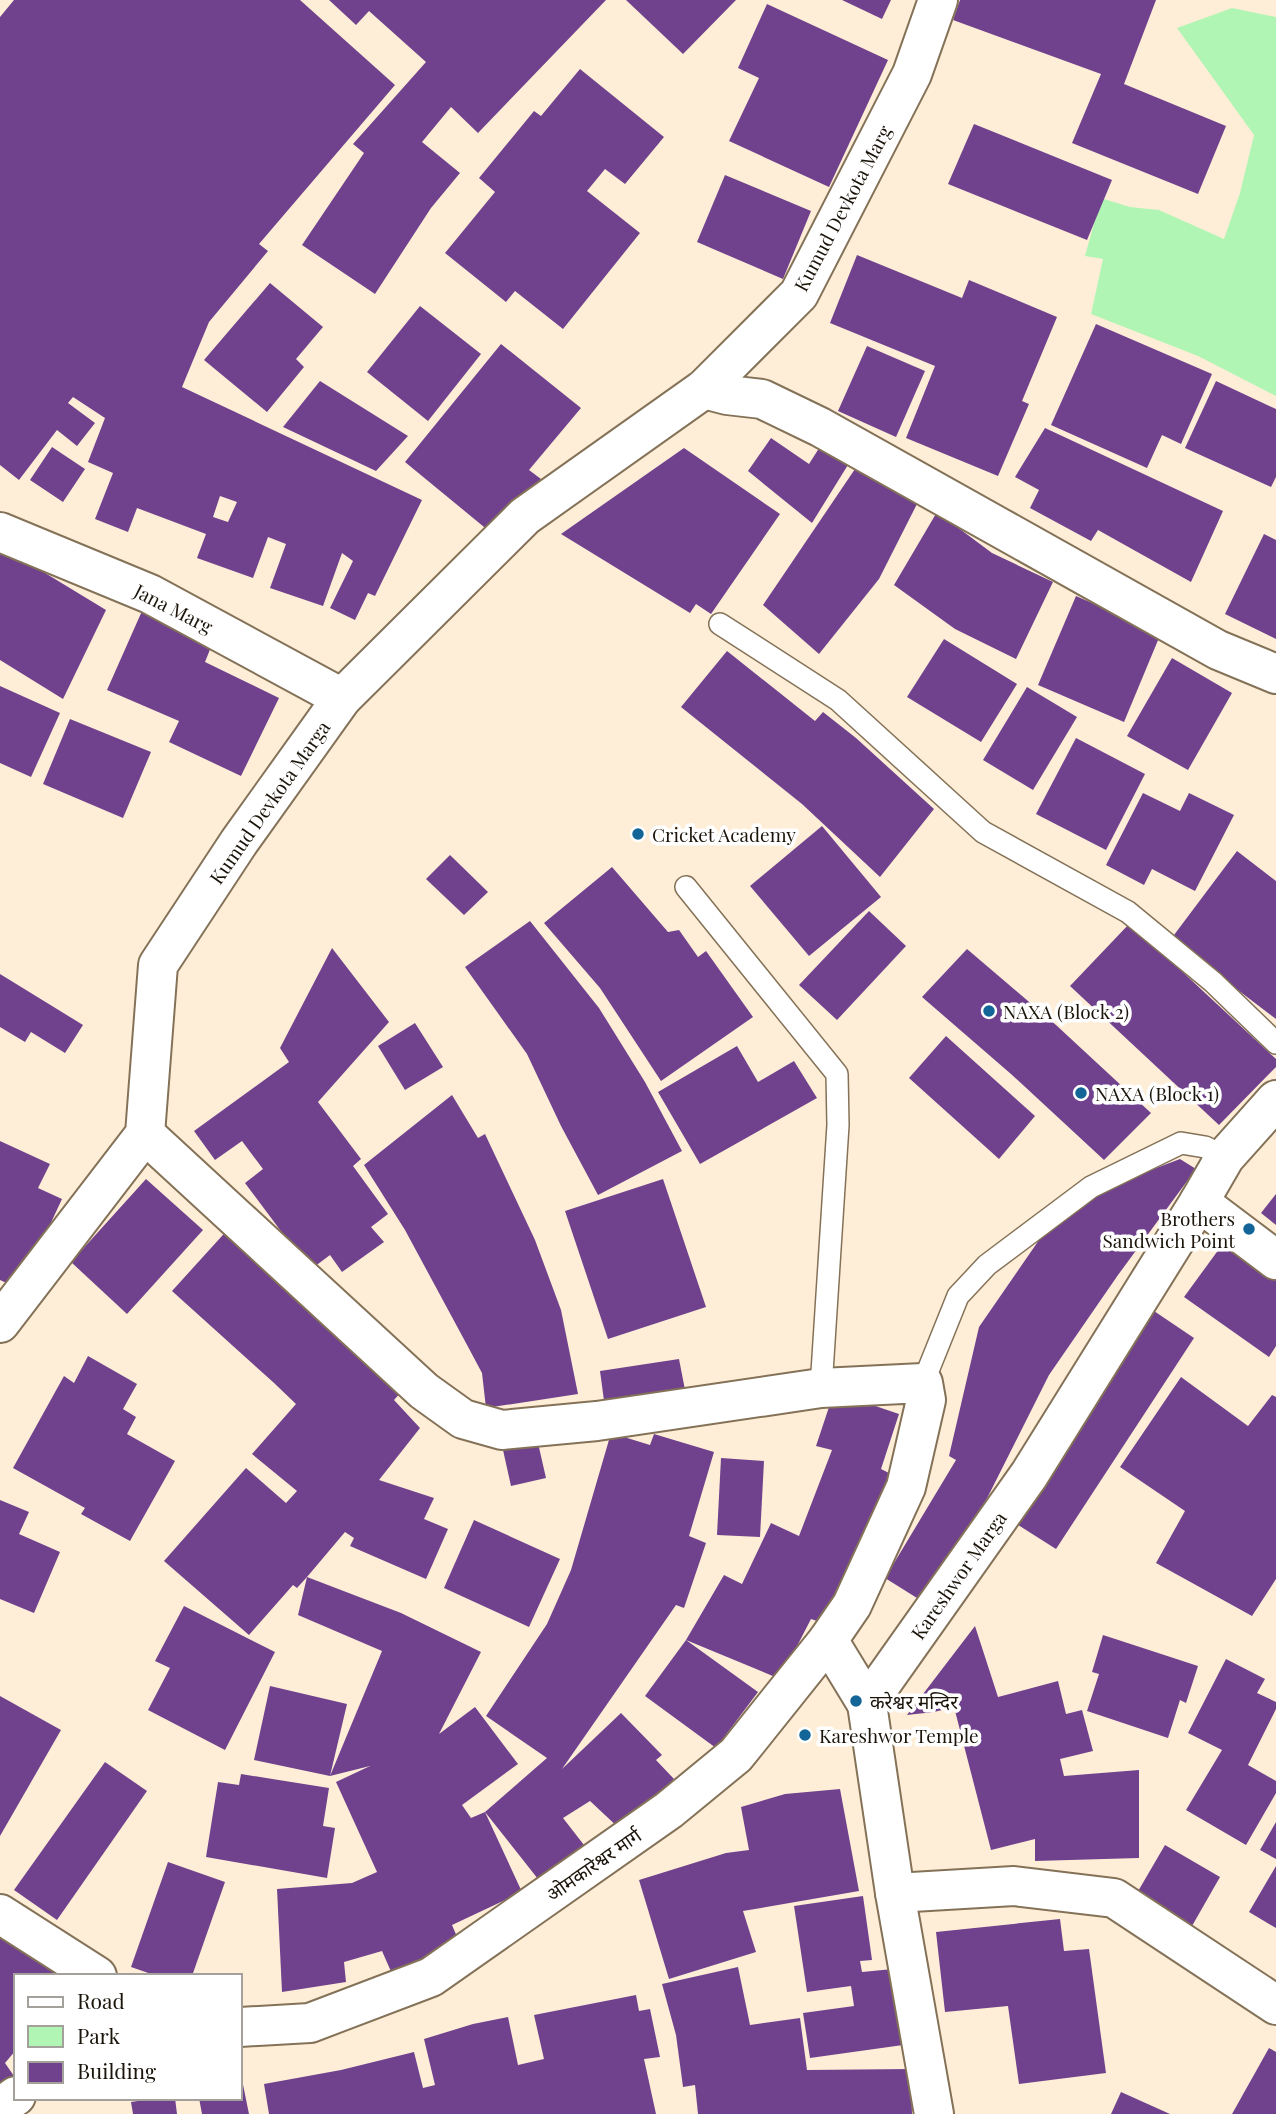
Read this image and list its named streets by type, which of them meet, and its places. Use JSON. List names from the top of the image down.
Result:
{
  "streets": {
    "street": [
      "Kumud Devkota Marg",
      "Jana Marg",
      "Kumud Devkota Marga",
      "Kareshwor Marga",
      "ओमकारेश्वर मार्ग"
    ]
  },
  "crossings": [
    ["Kumud Devkota Marg", "Kumud Devkota Marga"],
    ["Jana Marg", "Kumud Devkota Marga"]
  ],
  "places": [
    "Cricket Academy",
    "NAXA (Block 2)",
    "NAXA (Block 1)",
    "Brothers Sandwich Point",
    "करेश्वर मन्दिर",
    "Kareshwor Temple"
  ],
  "legend": ["Road", "Park", "Building"]
}
